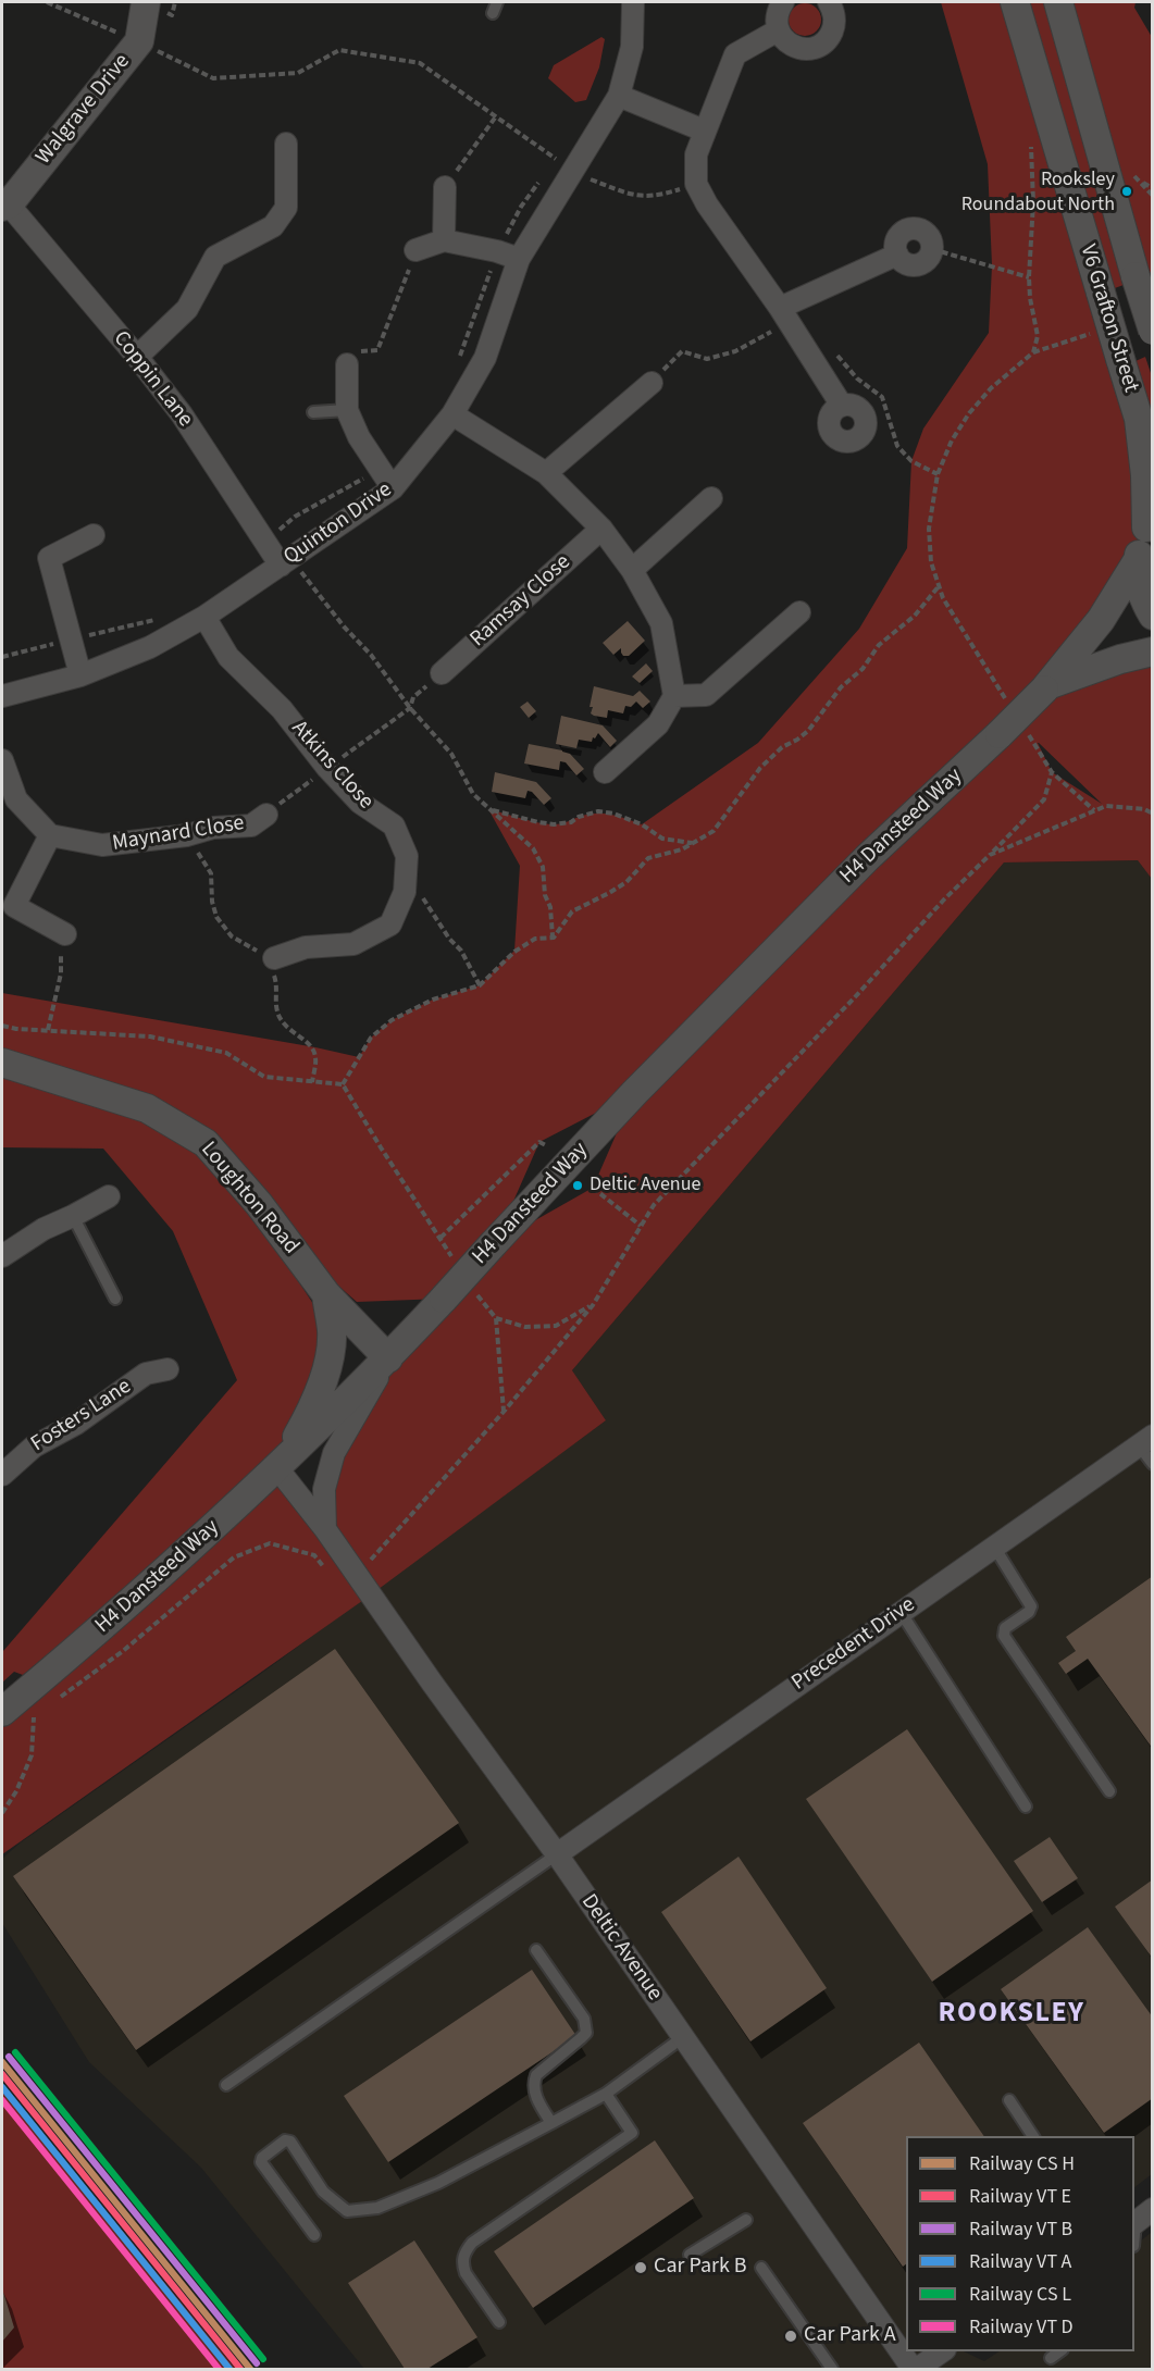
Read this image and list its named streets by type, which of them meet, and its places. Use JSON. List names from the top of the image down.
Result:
{
  "streets": {
    "street": [
      "Walgrave Drive",
      "V6 Grafton Street",
      "Coppin Lane",
      "Quinton Drive",
      "Ramsay Close",
      "Atkins Close",
      "H4 Dansteed Way",
      "Maynard Close",
      "Loughton Road",
      "Fosters Lane",
      "Precedent Drive",
      "Deltic Avenue"
    ]
  },
  "crossings": [
    ["Walgrave Drive", "Coppin Lane"],
    ["V6 Grafton Street", "H4 Dansteed Way"],
    ["Coppin Lane", "Quinton Drive"],
    ["Quinton Drive", "Atkins Close"],
    ["H4 Dansteed Way", "Loughton Road"],
    ["H4 Dansteed Way", "Deltic Avenue"],
    ["Precedent Drive", "Deltic Avenue"]
  ],
  "districts": ["ROOKSLEY"],
  "places": [
    "Rooksley Roundabout North",
    "Deltic Avenue",
    "Car Park B",
    "Car Park A"
  ],
  "legend": [
    "Railway CS H",
    "Railway VT E",
    "Railway VT B",
    "Railway VT A",
    "Railway CS L",
    "Railway VT D"
  ]
}
